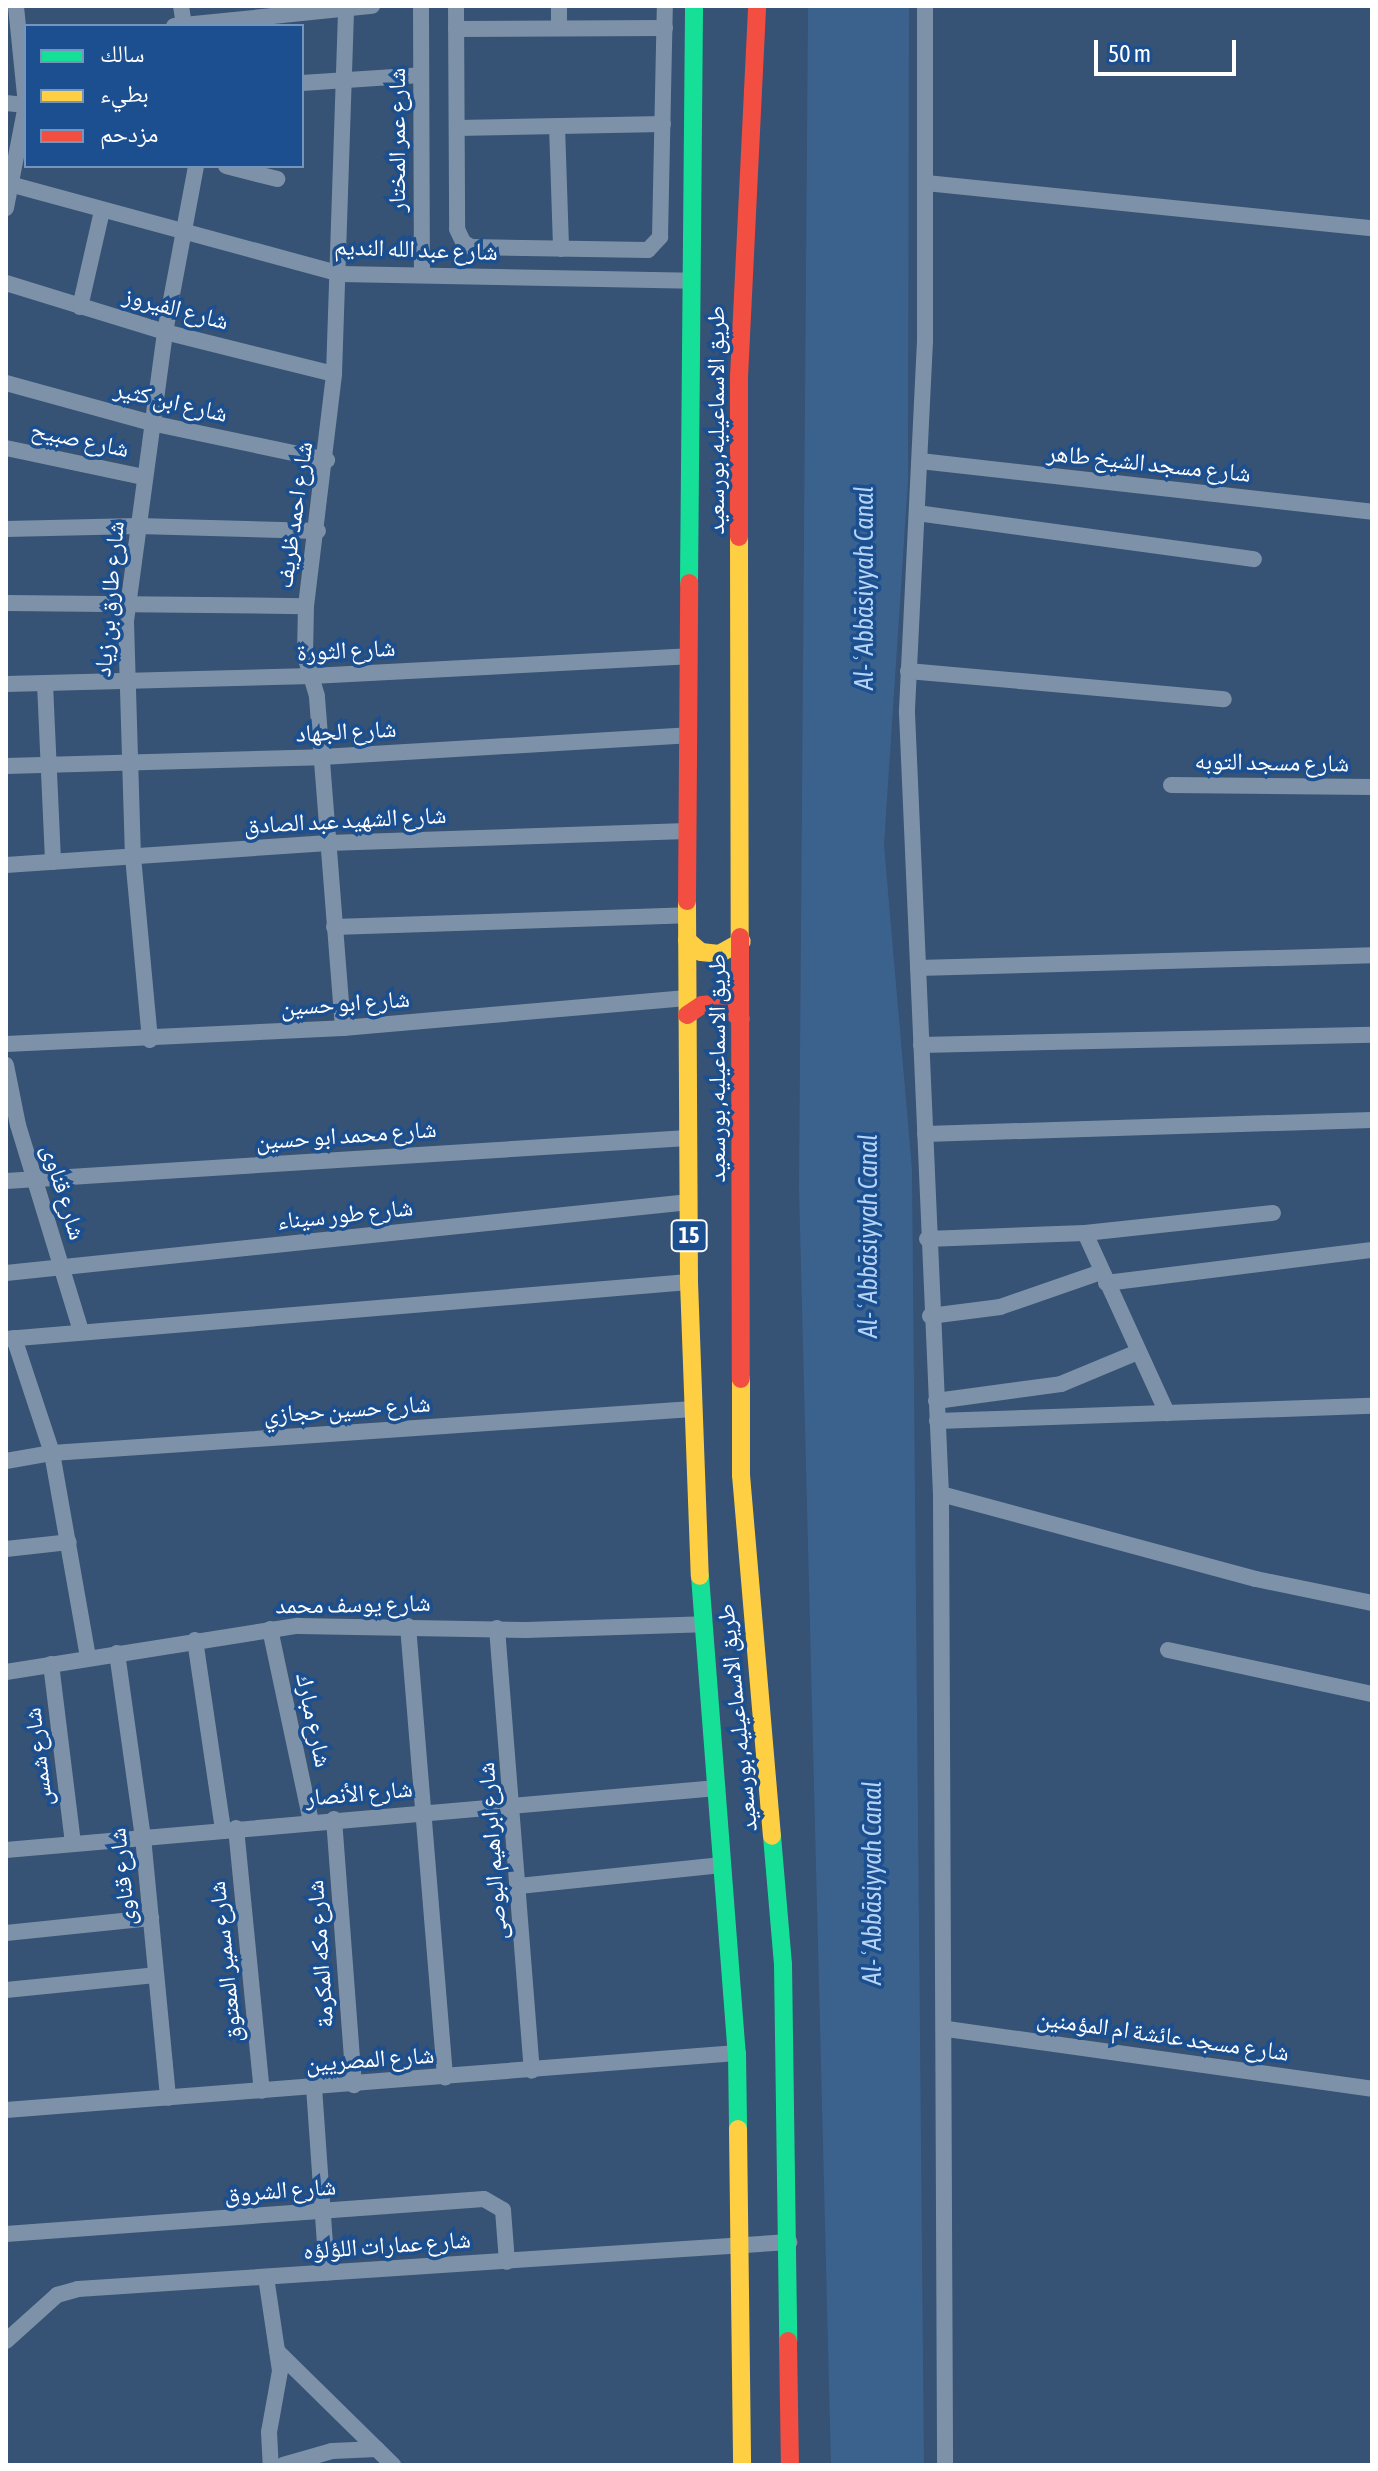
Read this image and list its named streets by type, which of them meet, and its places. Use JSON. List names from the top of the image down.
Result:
{
  "streets": {
    "highway": ["طريق الاسماعيليه, بورسعيد", "15"],
    "street": [
      "شارع عمر المختار",
      "شارع عبد الله النديم",
      "شارع الفيروز",
      "شارع ابن كثير",
      "شارع صبيح",
      "شارع مسجد الشيخ طاهر",
      "شارع احمد ظريف",
      "شارع طارق بن زياد",
      "شارع الثورة",
      "شارع الجهاد",
      "شارع مسجد التوبه",
      "شارع الشهيد عبد الصادق",
      "شارع ابو حسين",
      "شارع محمد ابو حسين",
      "شارع قناوى",
      "شارع طور سيناء",
      "شارع حسين حجازي",
      "شارع يوسف محمد",
      "شارع مبارك",
      "شارع شمس",
      "شارع الأنصار",
      "شارع ابراهيم البوصى",
      "شارع مكه المكرمة",
      "شارع سمير المعتوق",
      "شارع مسجد عائشة ام المؤمنين",
      "شارع المصريين",
      "شارع الشروق",
      "شارع عمارات اللؤلؤه"
    ]
  },
  "crossings": [
    ["شارع عمر المختار", "شارع عبد الله النديم"],
    ["شارع عبد الله النديم", "طريق الاسماعيليه, بورسعيد"],
    ["شارع عبد الله النديم", "شارع احمد ظريف"],
    ["شارع عبد الله النديم", "شارع طارق بن زياد"],
    ["شارع الفيروز", "شارع احمد ظريف"],
    ["شارع الفيروز", "شارع طارق بن زياد"],
    ["شارع ابن كثير", "شارع احمد ظريف"],
    ["شارع ابن كثير", "شارع طارق بن زياد"],
    ["طريق الاسماعيليه, بورسعيد", "شارع الثورة"],
    ["طريق الاسماعيليه, بورسعيد", "شارع الجهاد"],
    ["طريق الاسماعيليه, بورسعيد", "شارع الشهيد عبد الصادق"],
    ["طريق الاسماعيليه, بورسعيد", "شارع ابو حسين"],
    ["طريق الاسماعيليه, بورسعيد", "شارع محمد ابو حسين"],
    ["طريق الاسماعيليه, بورسعيد", "شارع طور سيناء"],
    ["طريق الاسماعيليه, بورسعيد", "شارع حسين حجازي"],
    ["طريق الاسماعيليه, بورسعيد", "شارع يوسف محمد"],
    ["طريق الاسماعيليه, بورسعيد", "شارع الأنصار"],
    ["طريق الاسماعيليه, بورسعيد", "شارع المصريين"],
    ["طريق الاسماعيليه, بورسعيد", "شارع عمارات اللؤلؤه"],
    ["شارع صبيح", "شارع طارق بن زياد"],
    ["شارع احمد ظريف", "شارع الثورة"],
    ["شارع احمد ظريف", "شارع الجهاد"],
    ["شارع احمد ظريف", "شارع الشهيد عبد الصادق"],
    ["شارع احمد ظريف", "شارع ابو حسين"],
    ["شارع طارق بن زياد", "شارع الثورة"],
    ["شارع طارق بن زياد", "شارع الجهاد"],
    ["شارع طارق بن زياد", "شارع الشهيد عبد الصادق"],
    ["شارع طارق بن زياد", "شارع ابو حسين"],
    ["شارع محمد ابو حسين", "شارع قناوى"],
    ["شارع قناوى", "شارع طور سيناء"],
    ["شارع قناوى", "شارع يوسف محمد"],
    ["شارع قناوى", "شارع الأنصار"],
    ["شارع قناوى", "شارع المصريين"],
    ["شارع يوسف محمد", "شارع مبارك"],
    ["شارع يوسف محمد", "شارع شمس"],
    ["شارع يوسف محمد", "شارع ابراهيم البوصى"],
    ["شارع يوسف محمد", "شارع سمير المعتوق"],
    ["شارع مبارك", "شارع الأنصار"],
    ["شارع شمس", "شارع الأنصار"],
    ["شارع الأنصار", "شارع ابراهيم البوصى"],
    ["شارع الأنصار", "شارع مكه المكرمة"],
    ["شارع الأنصار", "شارع سمير المعتوق"],
    ["شارع ابراهيم البوصى", "شارع المصريين"],
    ["شارع مكه المكرمة", "شارع المصريين"],
    ["شارع سمير المعتوق", "شارع المصريين"],
    ["شارع الشروق", "شارع عمارات اللؤلؤه"]
  ],
  "water": ["Al-ʿAbbāsiyyah Canal"],
  "legend": ["سالك", "بطيء", "مزدحم"],
  "scale_bar": "50 m"
}
